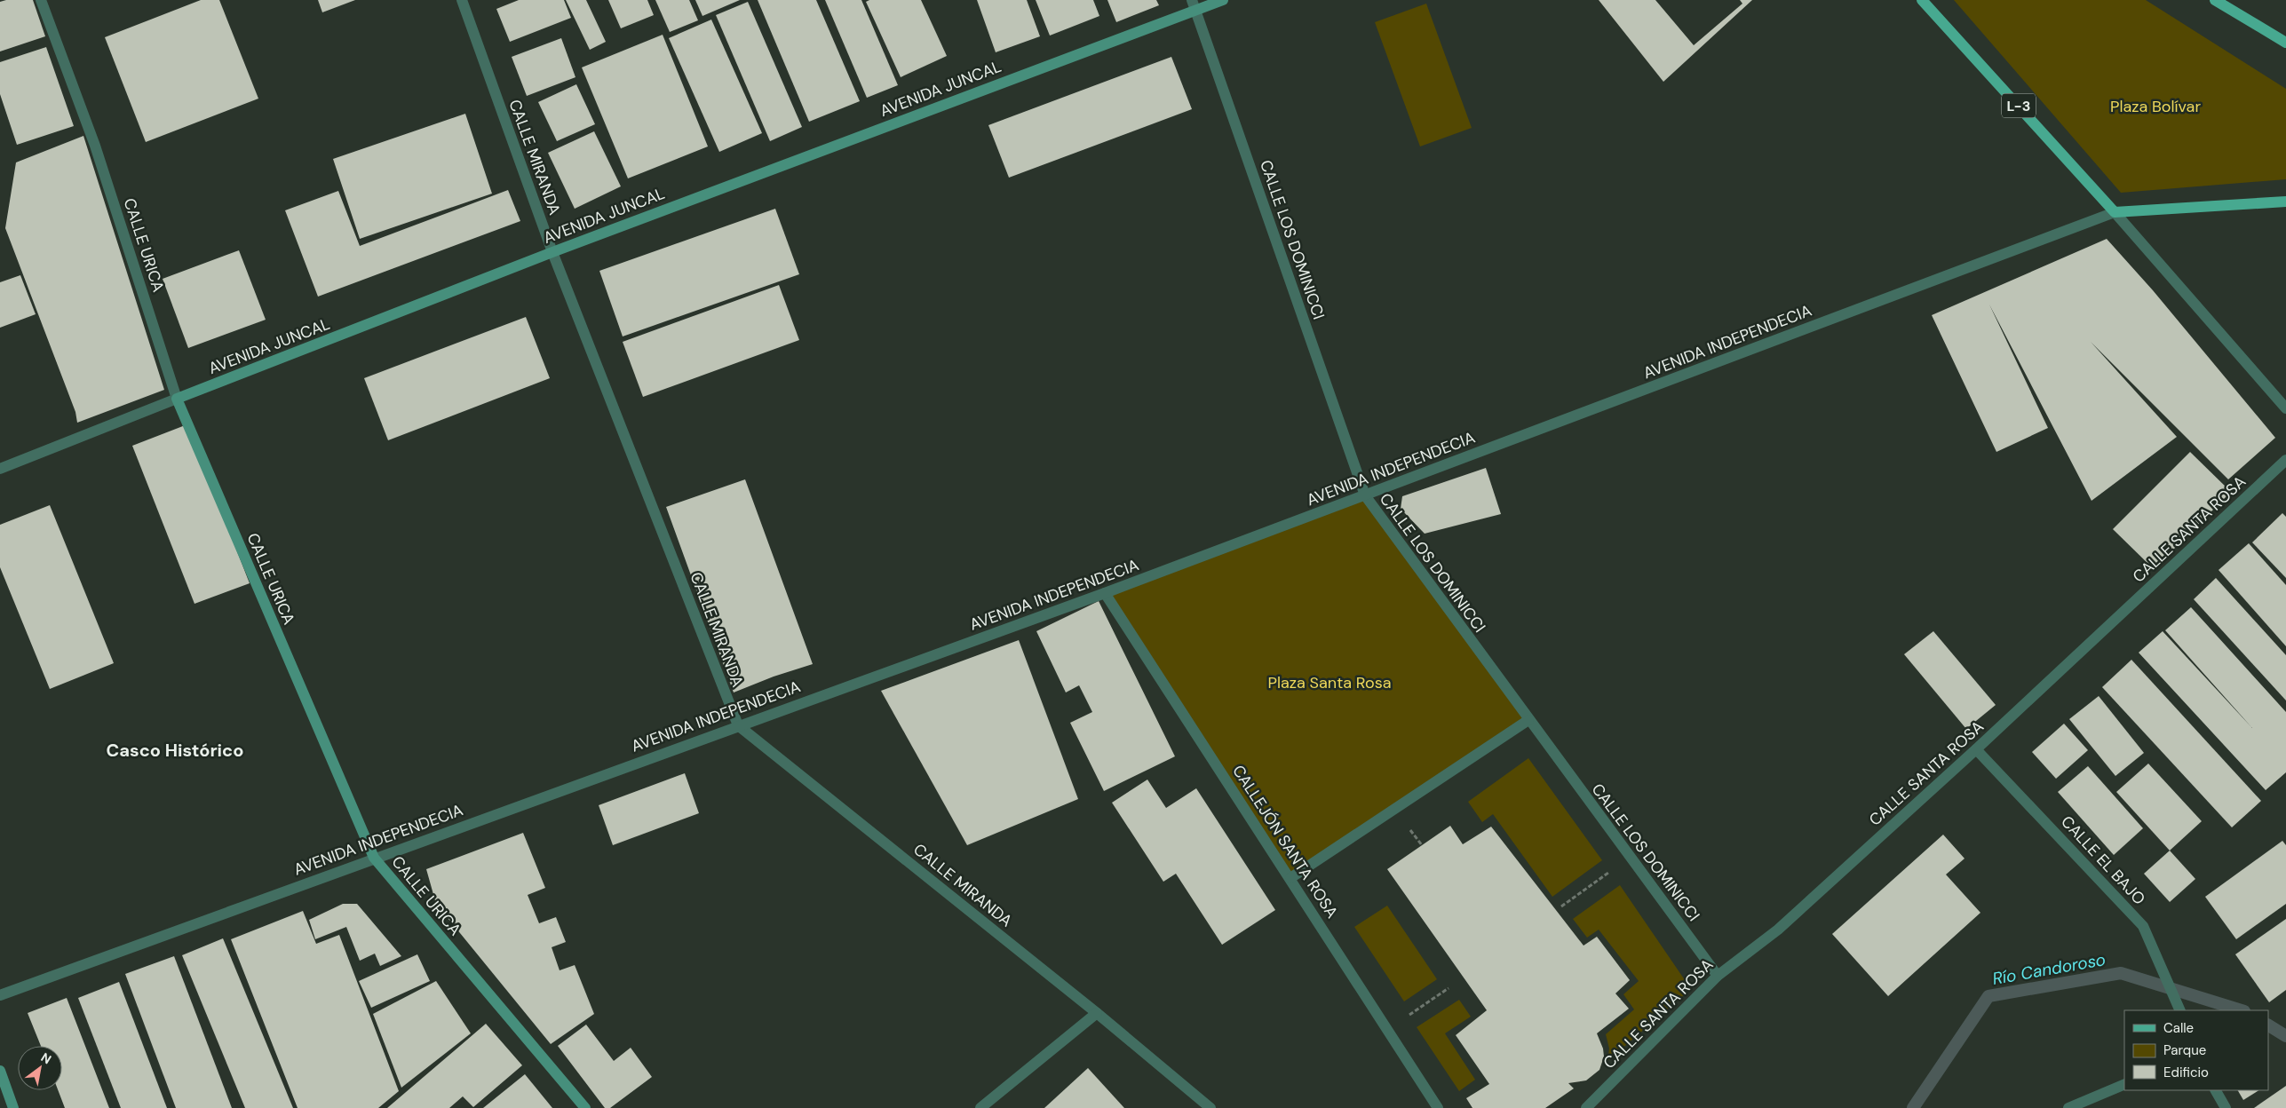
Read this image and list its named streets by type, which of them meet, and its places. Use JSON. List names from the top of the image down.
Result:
{
  "streets": {
    "main road": ["AVENIDA JUNCAL", "L-3", "CALLE URICA"],
    "street": [
      "CALLE MIRANDA",
      "CALLE LOS DOMINICCI",
      "AVENIDA INDEPENDECIA",
      "CALLE SANTA ROSA",
      "CALLEJÓN SANTA ROSA",
      "CALLE EL BAJO"
    ]
  },
  "crossings": [
    ["AVENIDA JUNCAL", "CALLE MIRANDA"],
    ["AVENIDA JUNCAL", "CALLE LOS DOMINICCI"],
    ["AVENIDA JUNCAL", "CALLE URICA"],
    ["L-3", "AVENIDA INDEPENDECIA"],
    ["CALLE MIRANDA", "AVENIDA INDEPENDECIA"],
    ["CALLE LOS DOMINICCI", "AVENIDA INDEPENDECIA"],
    ["CALLE LOS DOMINICCI", "CALLE SANTA ROSA"],
    ["CALLE URICA", "AVENIDA INDEPENDECIA"],
    ["AVENIDA INDEPENDECIA", "CALLEJÓN SANTA ROSA"],
    ["CALLE SANTA ROSA", "CALLE EL BAJO"]
  ],
  "districts": ["Casco Histórico"],
  "water": ["Río Candoroso"],
  "parks": ["Plaza Bolívar", "Plaza Santa Rosa"],
  "legend": ["Calle", "Parque", "Edificio"],
  "north": "top right"
}
